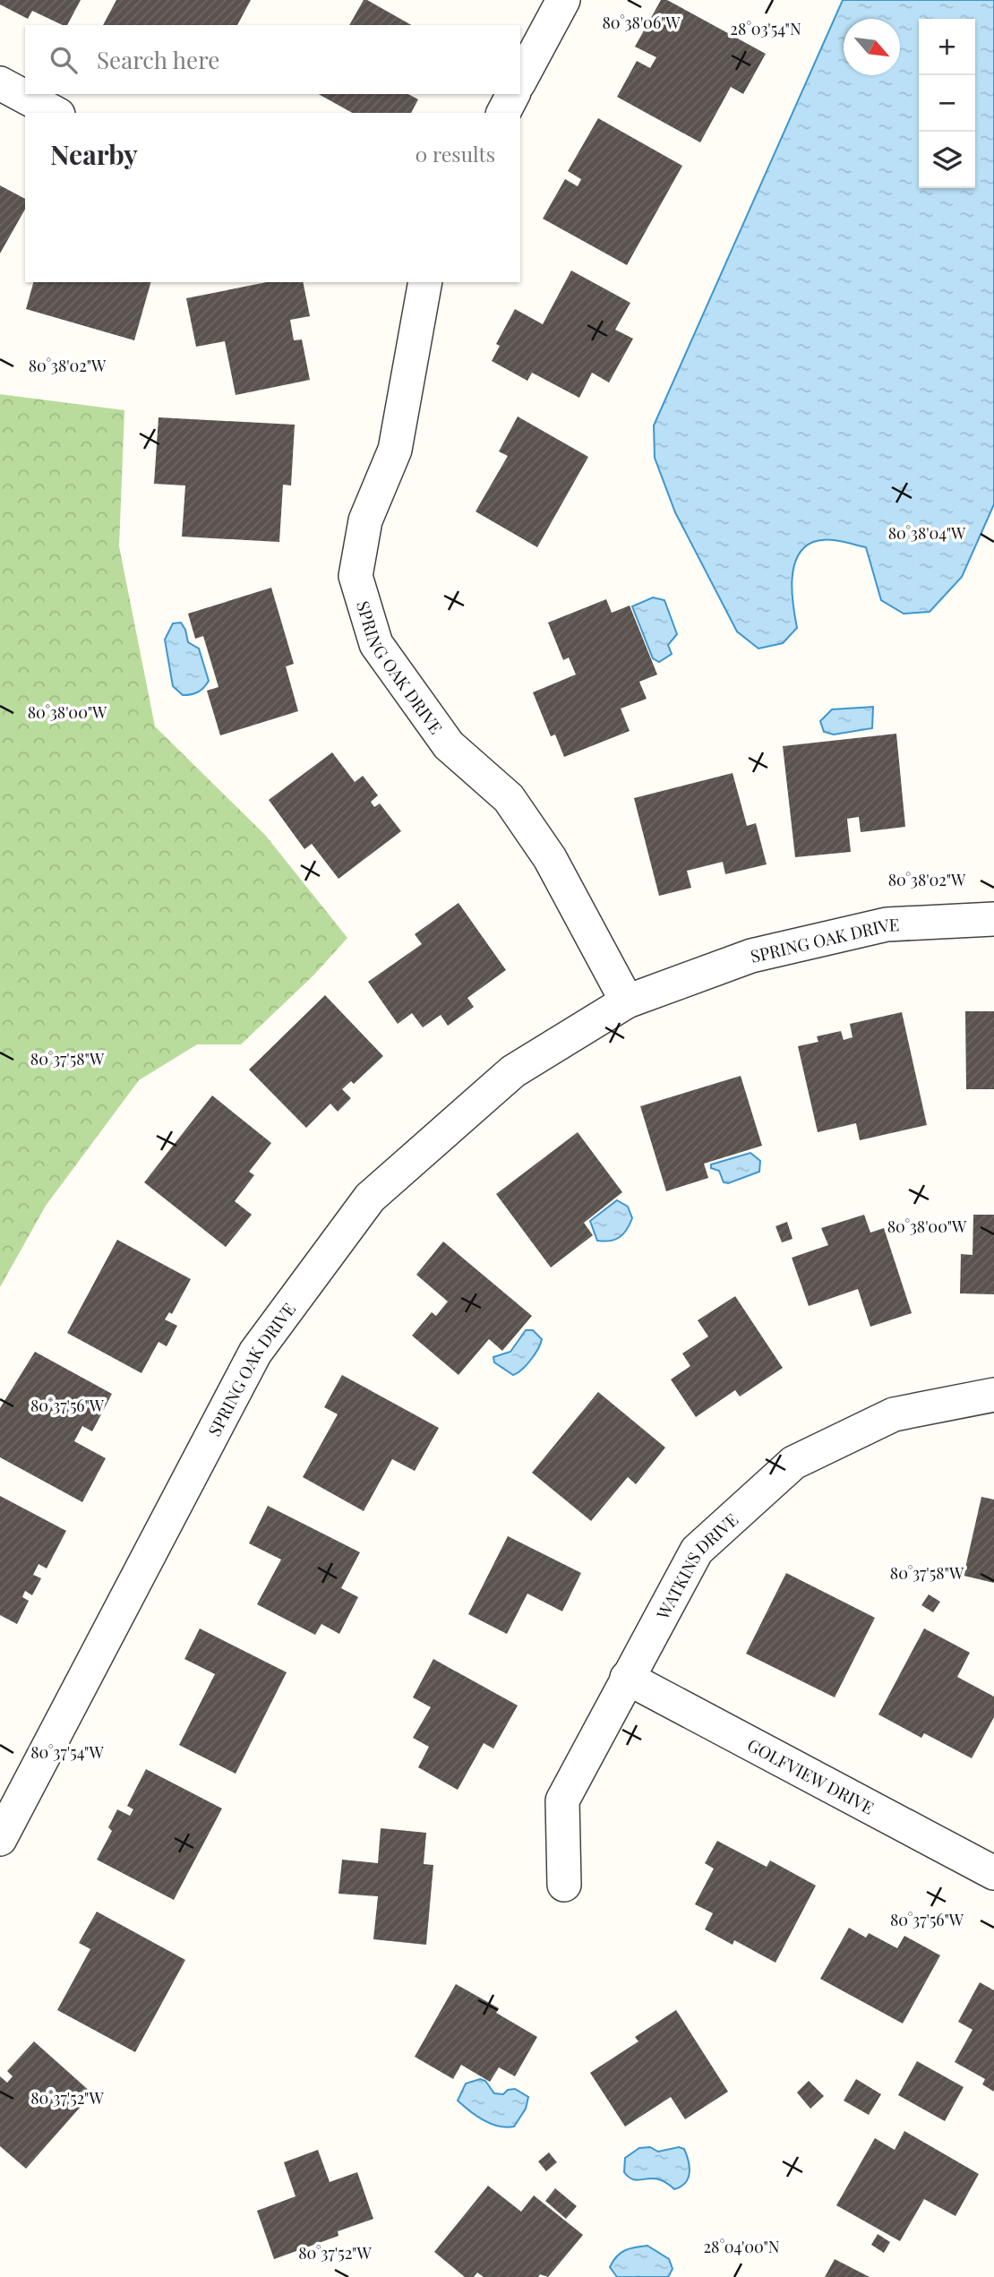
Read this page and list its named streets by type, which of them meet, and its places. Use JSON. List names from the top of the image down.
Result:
{
  "streets": {
    "street": ["SPRING OAK DRIVE", "WATKINS DRIVE", "GOLFVIEW DRIVE"]
  },
  "crossings": [
    ["WATKINS DRIVE", "GOLFVIEW DRIVE"]
  ],
  "north": "bottom right",
  "page": {
    "map_buttons": ["+", "−"],
    "search": "Search here",
    "heading": ["Nearby", "0 results"]
  },
  "coordinates": [
    "80°38'06\"W",
    "28°03'54\"N",
    "80°38'02\"W",
    "80°38'04\"W",
    "80°38'00\"W",
    "80°37'58\"W",
    "80°37'56\"W",
    "80°37'54\"W",
    "80°37'52\"W",
    "28°04'00\"N"
  ]
}
